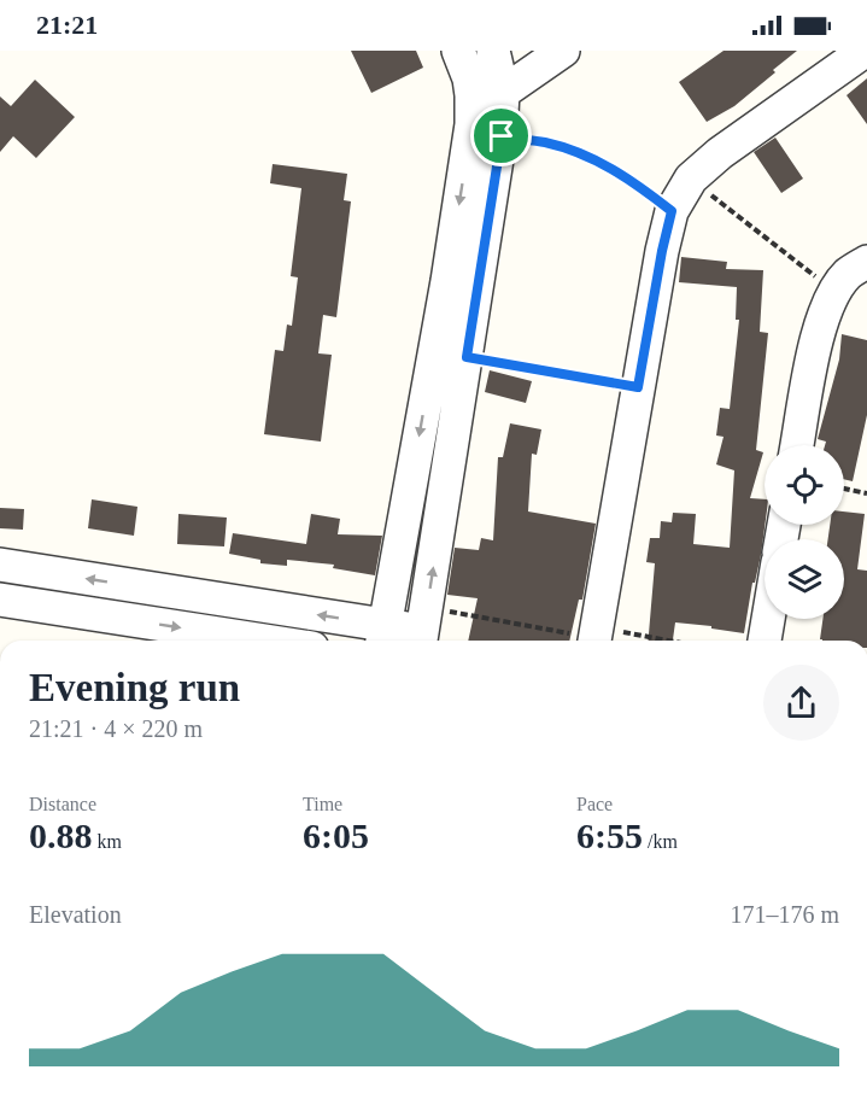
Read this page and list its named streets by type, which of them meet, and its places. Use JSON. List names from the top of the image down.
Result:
{
  "page": {
    "status": "21:21",
    "heading": ["Evening run", "21:21 · 4 × 220 m"],
    "stats": [
      ["Distance", "0.88 km"],
      ["Time", "6:05"],
      ["Pace", "6:55 /km"]
    ],
    "chart": ["Elevation", "171–176 m"]
  }
}
